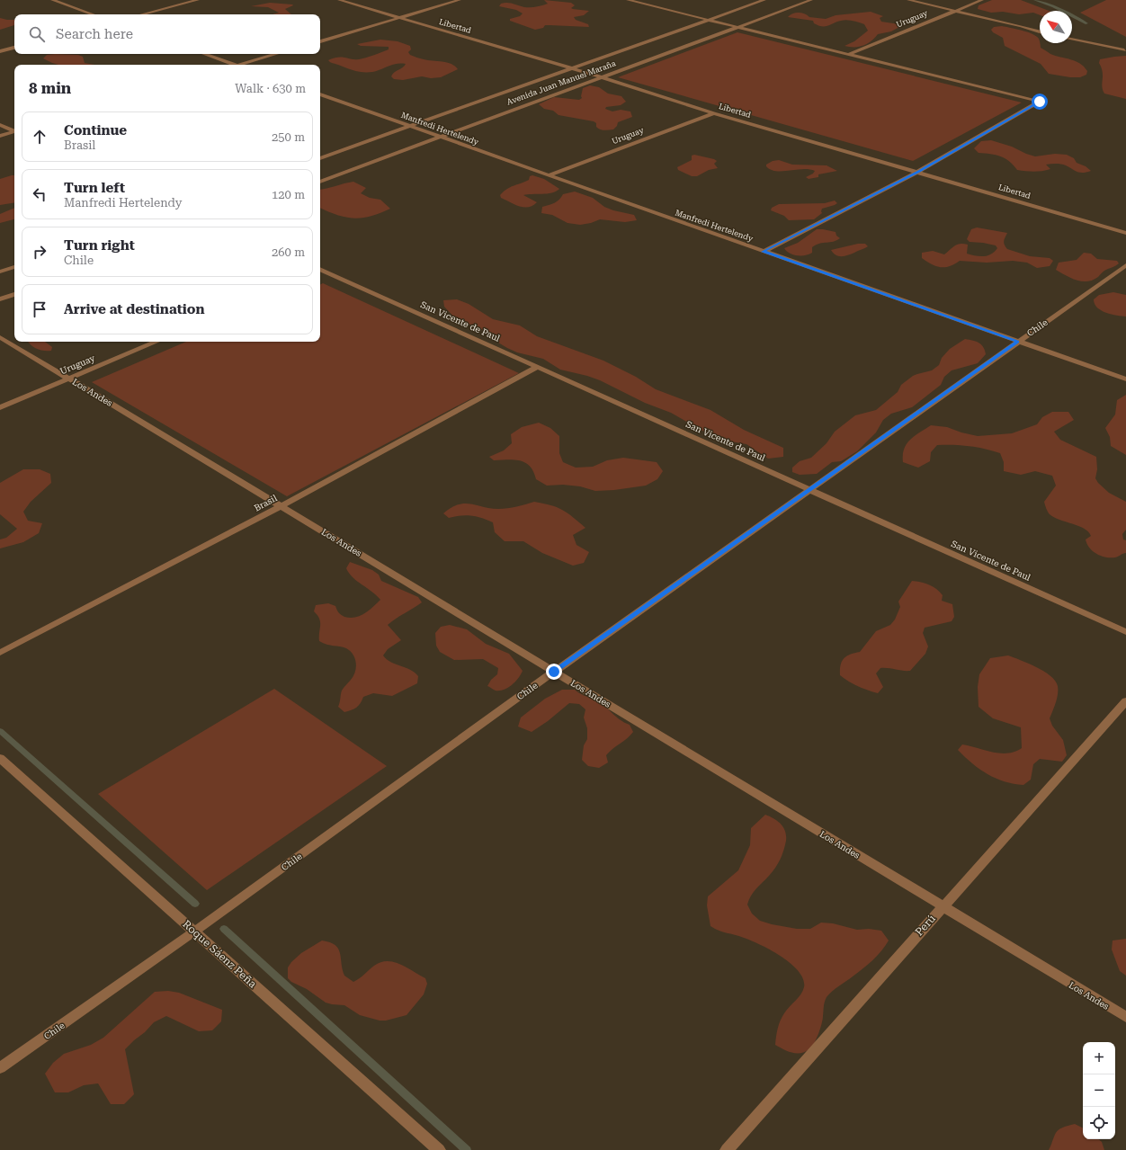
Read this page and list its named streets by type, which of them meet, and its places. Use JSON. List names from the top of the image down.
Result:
{
  "streets": {
    "street": [
      "Uruguay",
      "Libertad",
      "Avenida Juan Manuel Maraña",
      "Manfredi Hertelendy",
      "San Vicente de Paul",
      "Chile",
      "Los Andes",
      "Brasil",
      "Perú",
      "Roque Sáenz Peña"
    ]
  },
  "crossings": [
    ["Uruguay", "Libertad"],
    ["Uruguay", "Manfredi Hertelendy"],
    ["Uruguay", "Los Andes"],
    ["Libertad", "Avenida Juan Manuel Maraña"],
    ["Avenida Juan Manuel Maraña", "Manfredi Hertelendy"],
    ["Manfredi Hertelendy", "Chile"],
    ["San Vicente de Paul", "Chile"],
    ["San Vicente de Paul", "Brasil"],
    ["Chile", "Los Andes"],
    ["Chile", "Roque Sáenz Peña"],
    ["Los Andes", "Brasil"],
    ["Los Andes", "Perú"]
  ],
  "north": "top left",
  "page": {
    "search": "Search here",
    "heading": ["8 min", "Walk · 630 m"],
    "list": [
      ["Continue", "Brasil", "250 m"],
      ["Turn left", "Manfredi Hertelendy", "120 m"],
      ["Turn right", "Chile", "260 m"],
      "Arrive at destination"
    ],
    "map_buttons": ["+", "−"]
  }
}
